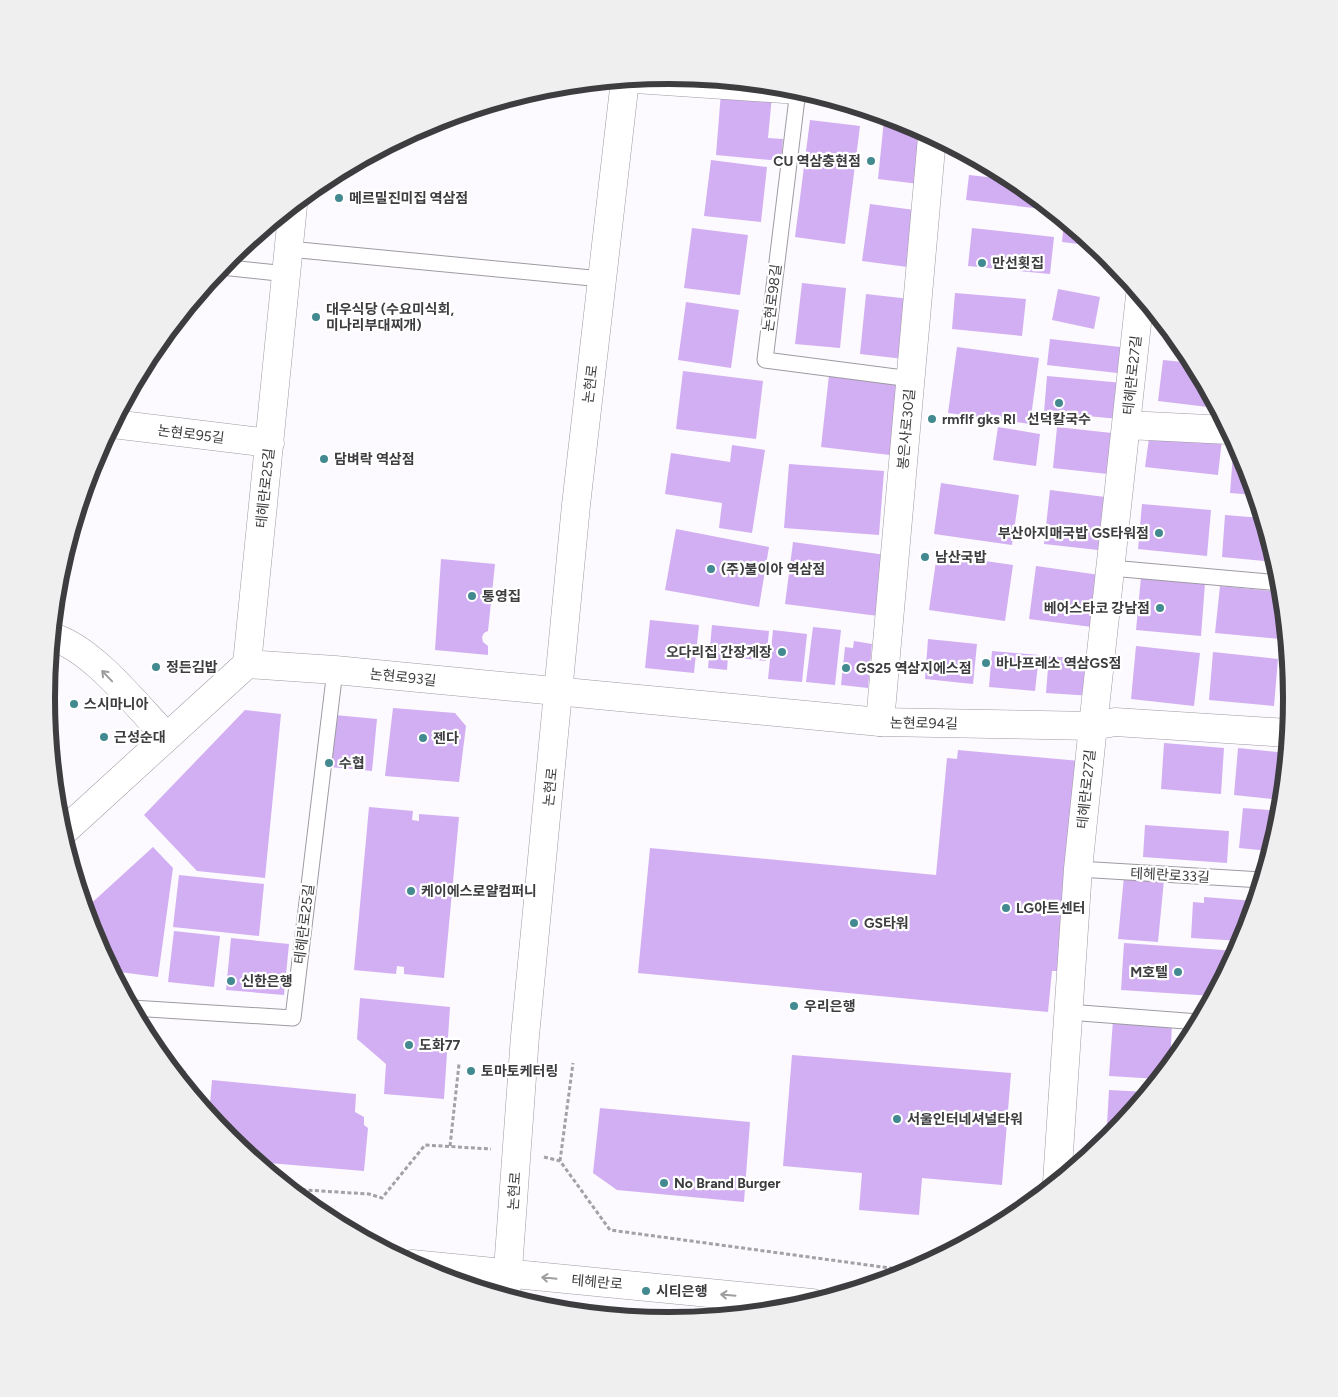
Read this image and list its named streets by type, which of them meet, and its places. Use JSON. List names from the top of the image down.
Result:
{
  "streets": {
    "street": [
      "테헤란로27길",
      "논현로",
      "봉은사로30길",
      "논현로95길",
      "테헤란로25길",
      "논현로93길",
      "논현로94길",
      "테헤란로"
    ],
    "lane": ["논현로98길", "테헤란로33길"]
  },
  "crossings": [
    ["논현로98길", "봉은사로30길"],
    ["테헤란로27길", "논현로94길"],
    ["테헤란로27길", "테헤란로33길"],
    ["논현로", "논현로93길"],
    ["논현로", "논현로94길"],
    ["논현로", "테헤란로"],
    ["봉은사로30길", "논현로94길"],
    ["논현로95길", "테헤란로25길"],
    ["테헤란로25길", "논현로93길"],
    ["논현로93길", "논현로94길"]
  ],
  "one_way": ["테헤란로"],
  "places": [
    "CU 역삼충현점",
    "메르밀진미집 역삼점",
    "만선횟집",
    "대우식당 (수요미식회, 미나리부대찌개)",
    "선덕칼국수",
    "rmflf gks Rl",
    "담벼락 역삼점",
    "부산아지매국밥 GS타워점",
    "남산국밥",
    "(주)불이아 역삼점",
    "통영집",
    "베어스타코 강남점",
    "오다리집 간장게장",
    "바나프레소 역삼GS점",
    "정든김밥",
    "GS25 역삼지에스점",
    "스시마니아",
    "근성순대",
    "젠다",
    "수협",
    "케이에스로얄컴퍼니",
    "LG아트센터",
    "GS타워",
    "M호텔",
    "신한은행",
    "우리은행",
    "도화77",
    "토마토케터링",
    "서울인터네셔널타워",
    "No Brand Burger",
    "시티은행"
  ]
}
